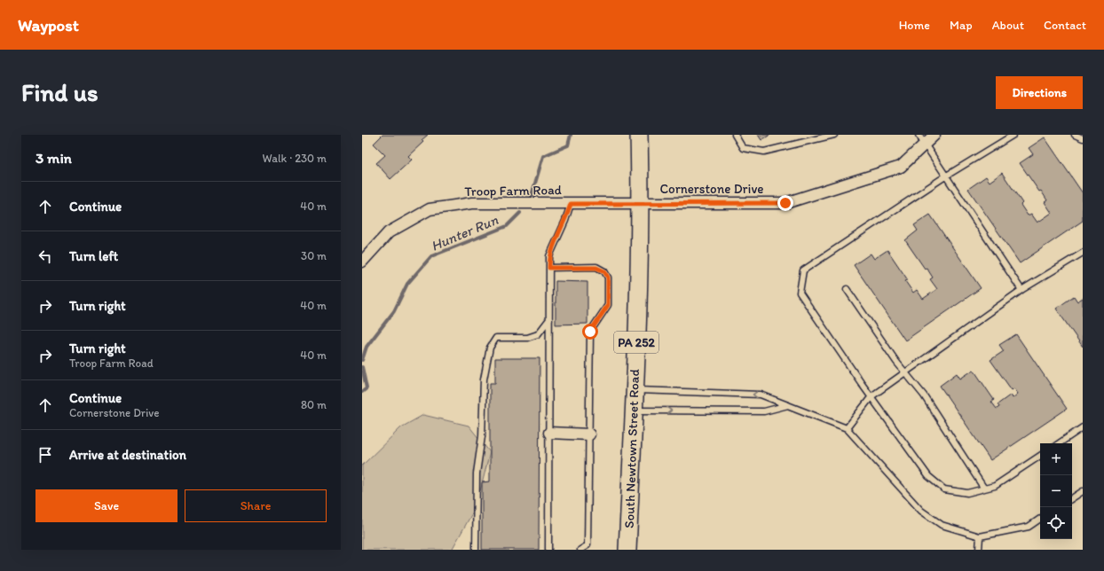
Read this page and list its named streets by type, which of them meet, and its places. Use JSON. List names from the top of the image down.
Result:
{
  "streets": {
    "main road": ["PA 252", "South Newtown Street Road"],
    "street": ["Cornerstone Drive", "Troop Farm Road"]
  },
  "crossings": [
    ["Cornerstone Drive", "Troop Farm Road"],
    ["Cornerstone Drive", "South Newtown Street Road"],
    ["Troop Farm Road", "South Newtown Street Road"]
  ],
  "water": ["Hunter Run"],
  "page": {
    "header": "Waypost",
    "nav": [
      "Home",
      "Map",
      "About",
      "Contact"
    ],
    "buttons": [
      "Directions",
      ["Save", "Share"]
    ],
    "title": "Find us",
    "heading": ["3 min", "Walk · 230 m"],
    "list": [
      ["Continue", "40 m"],
      ["Turn left", "30 m"],
      ["Turn right", "40 m"],
      ["Turn right", "Troop Farm Road", "40 m"],
      ["Continue", "Cornerstone Drive", "80 m"],
      "Arrive at destination"
    ],
    "map_buttons": ["+", "−"]
  }
}
